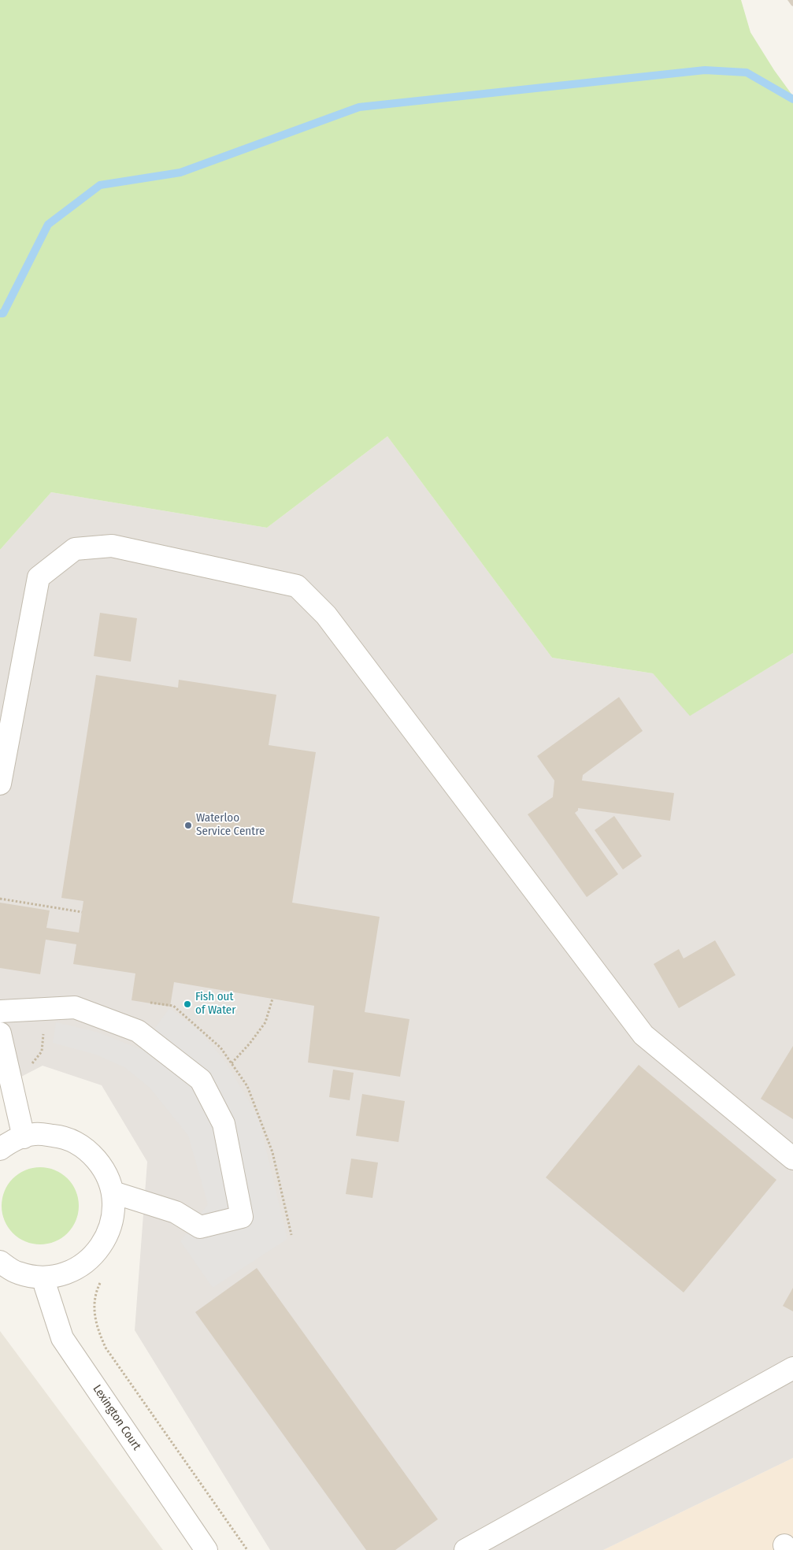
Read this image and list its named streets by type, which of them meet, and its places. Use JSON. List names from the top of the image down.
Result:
{
  "streets": {
    "street": ["Lexington Court"]
  },
  "places": ["Waterloo Service Centre", "Fish out of Water"]
}
